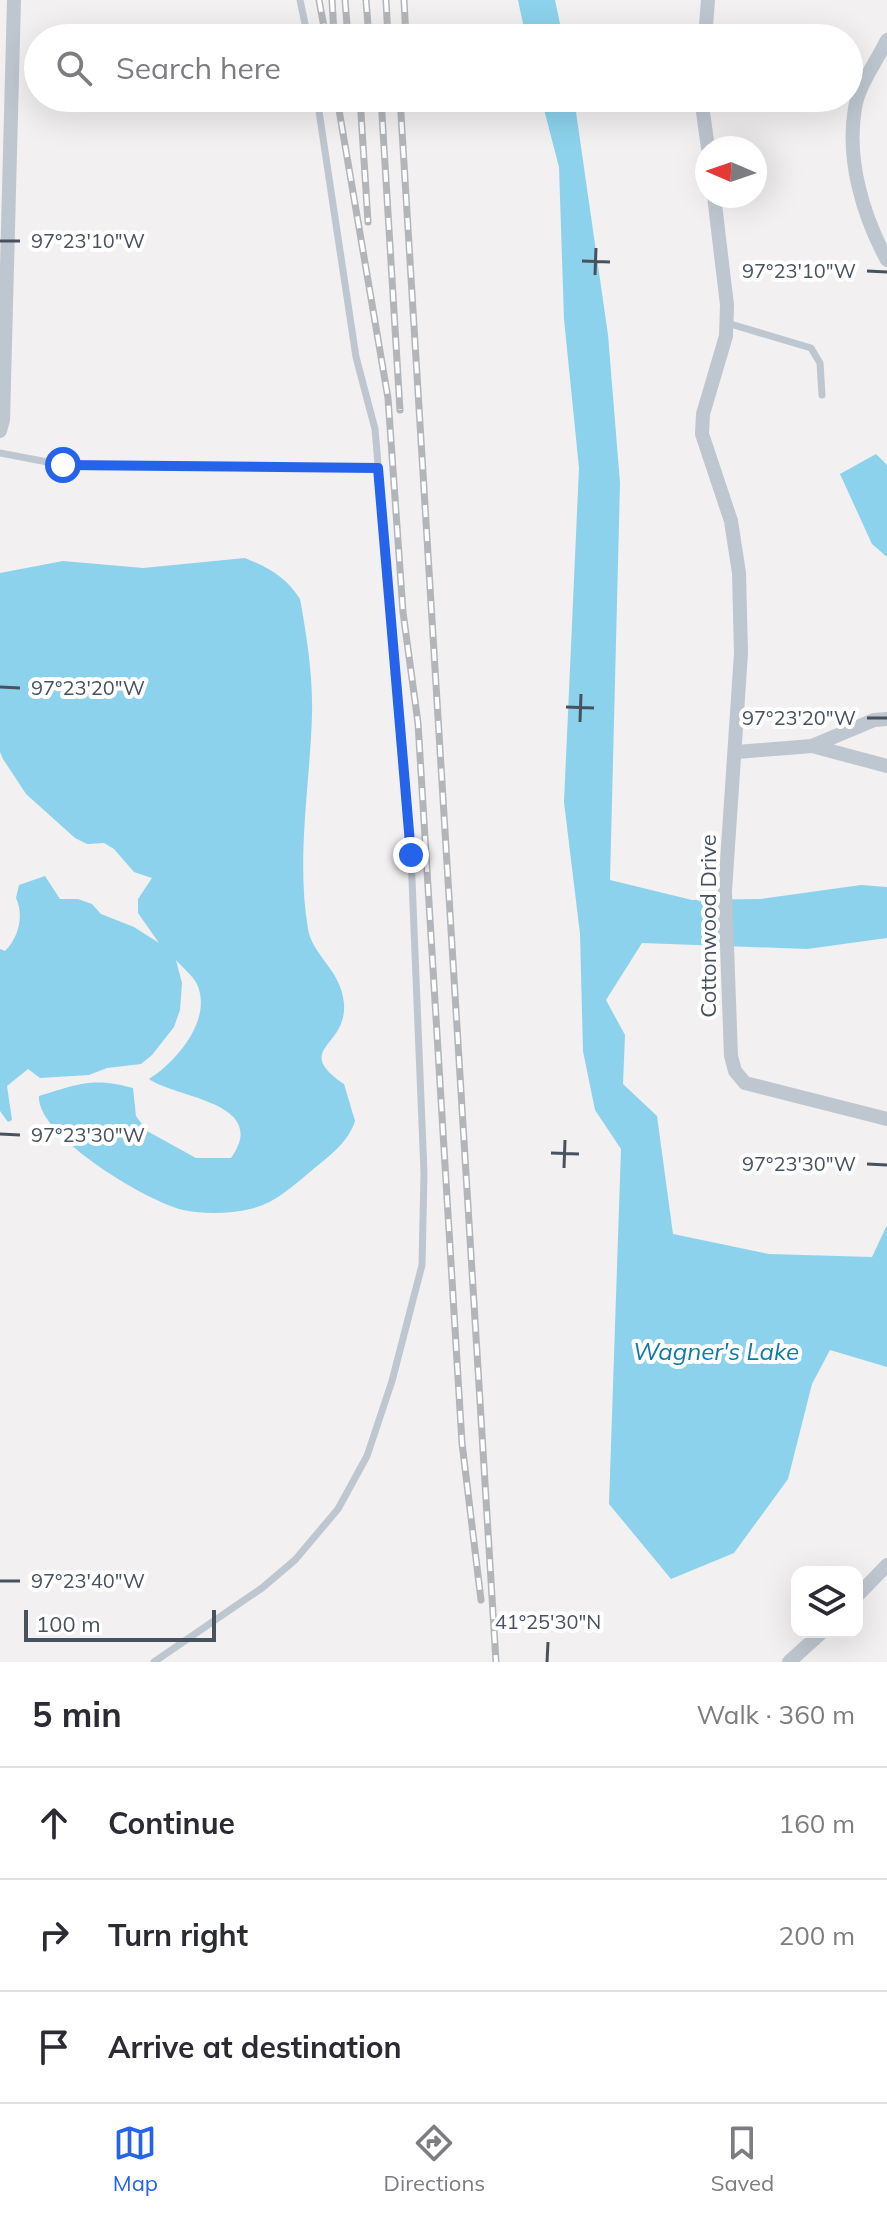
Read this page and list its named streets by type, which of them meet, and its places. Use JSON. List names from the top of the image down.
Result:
{
  "streets": {
    "street": ["Cottonwood Drive"]
  },
  "water": ["Wagner's Lake"],
  "scale_bar": "100 m",
  "north": "left",
  "page": {
    "search": "Search here",
    "scale": "100 m",
    "heading": ["5 min", "Walk · 360 m"],
    "list": [
      ["Continue", "160 m"],
      ["Turn right", "200 m"],
      "Arrive at destination"
    ],
    "nav": ["Map", "Directions", "Saved"]
  },
  "coordinates": [
    "97°23'10\"W",
    "97°23'20\"W",
    "97°23'30\"W",
    "97°23'40\"W",
    "41°25'30\"N"
  ]
}
